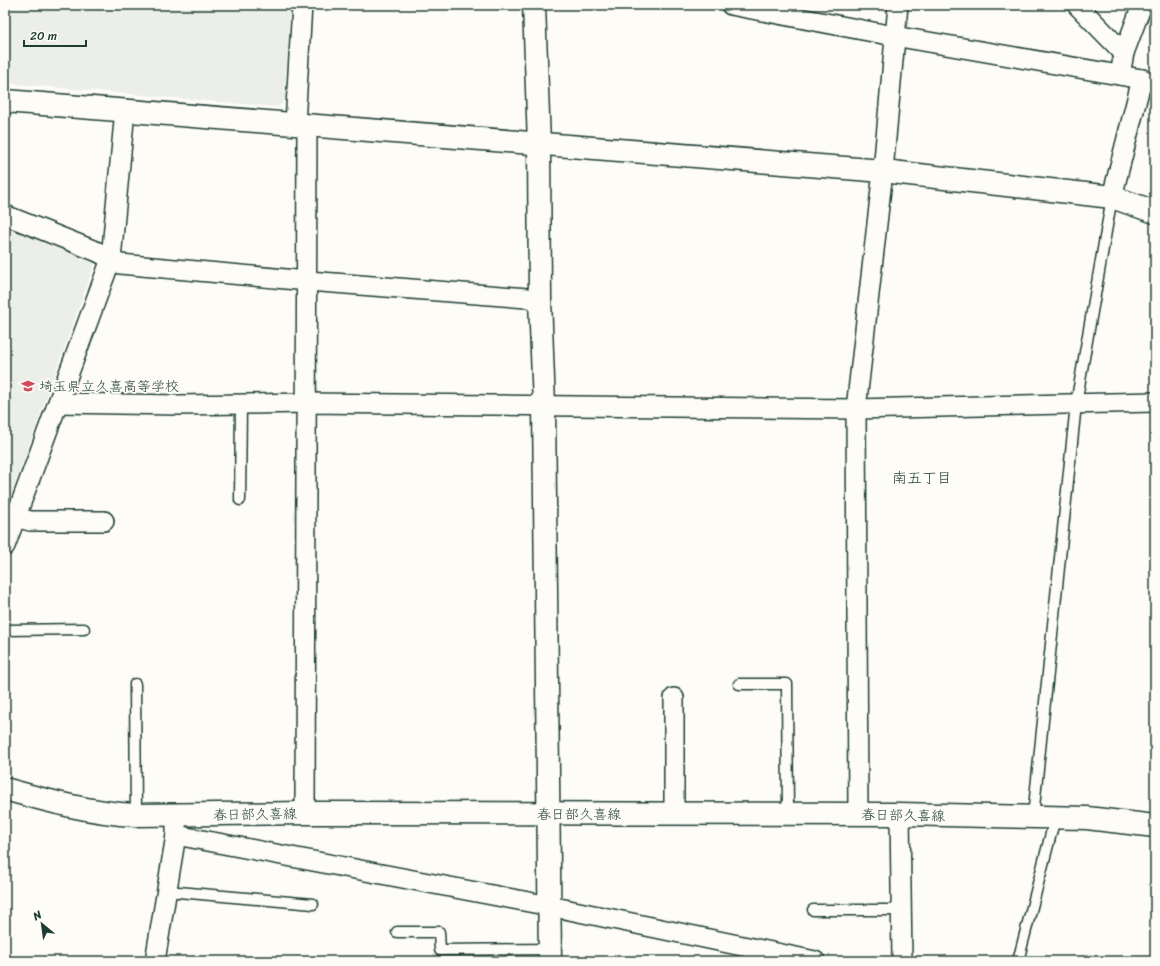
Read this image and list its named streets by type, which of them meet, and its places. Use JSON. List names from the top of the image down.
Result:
{
  "streets": {
    "street": ["春日部久喜線"]
  },
  "districts": ["南五丁目"],
  "places": {
    "school or university": ["埼玉県立久喜高等学校"]
  },
  "scale_bar": "20 m",
  "north": "top left"
}
